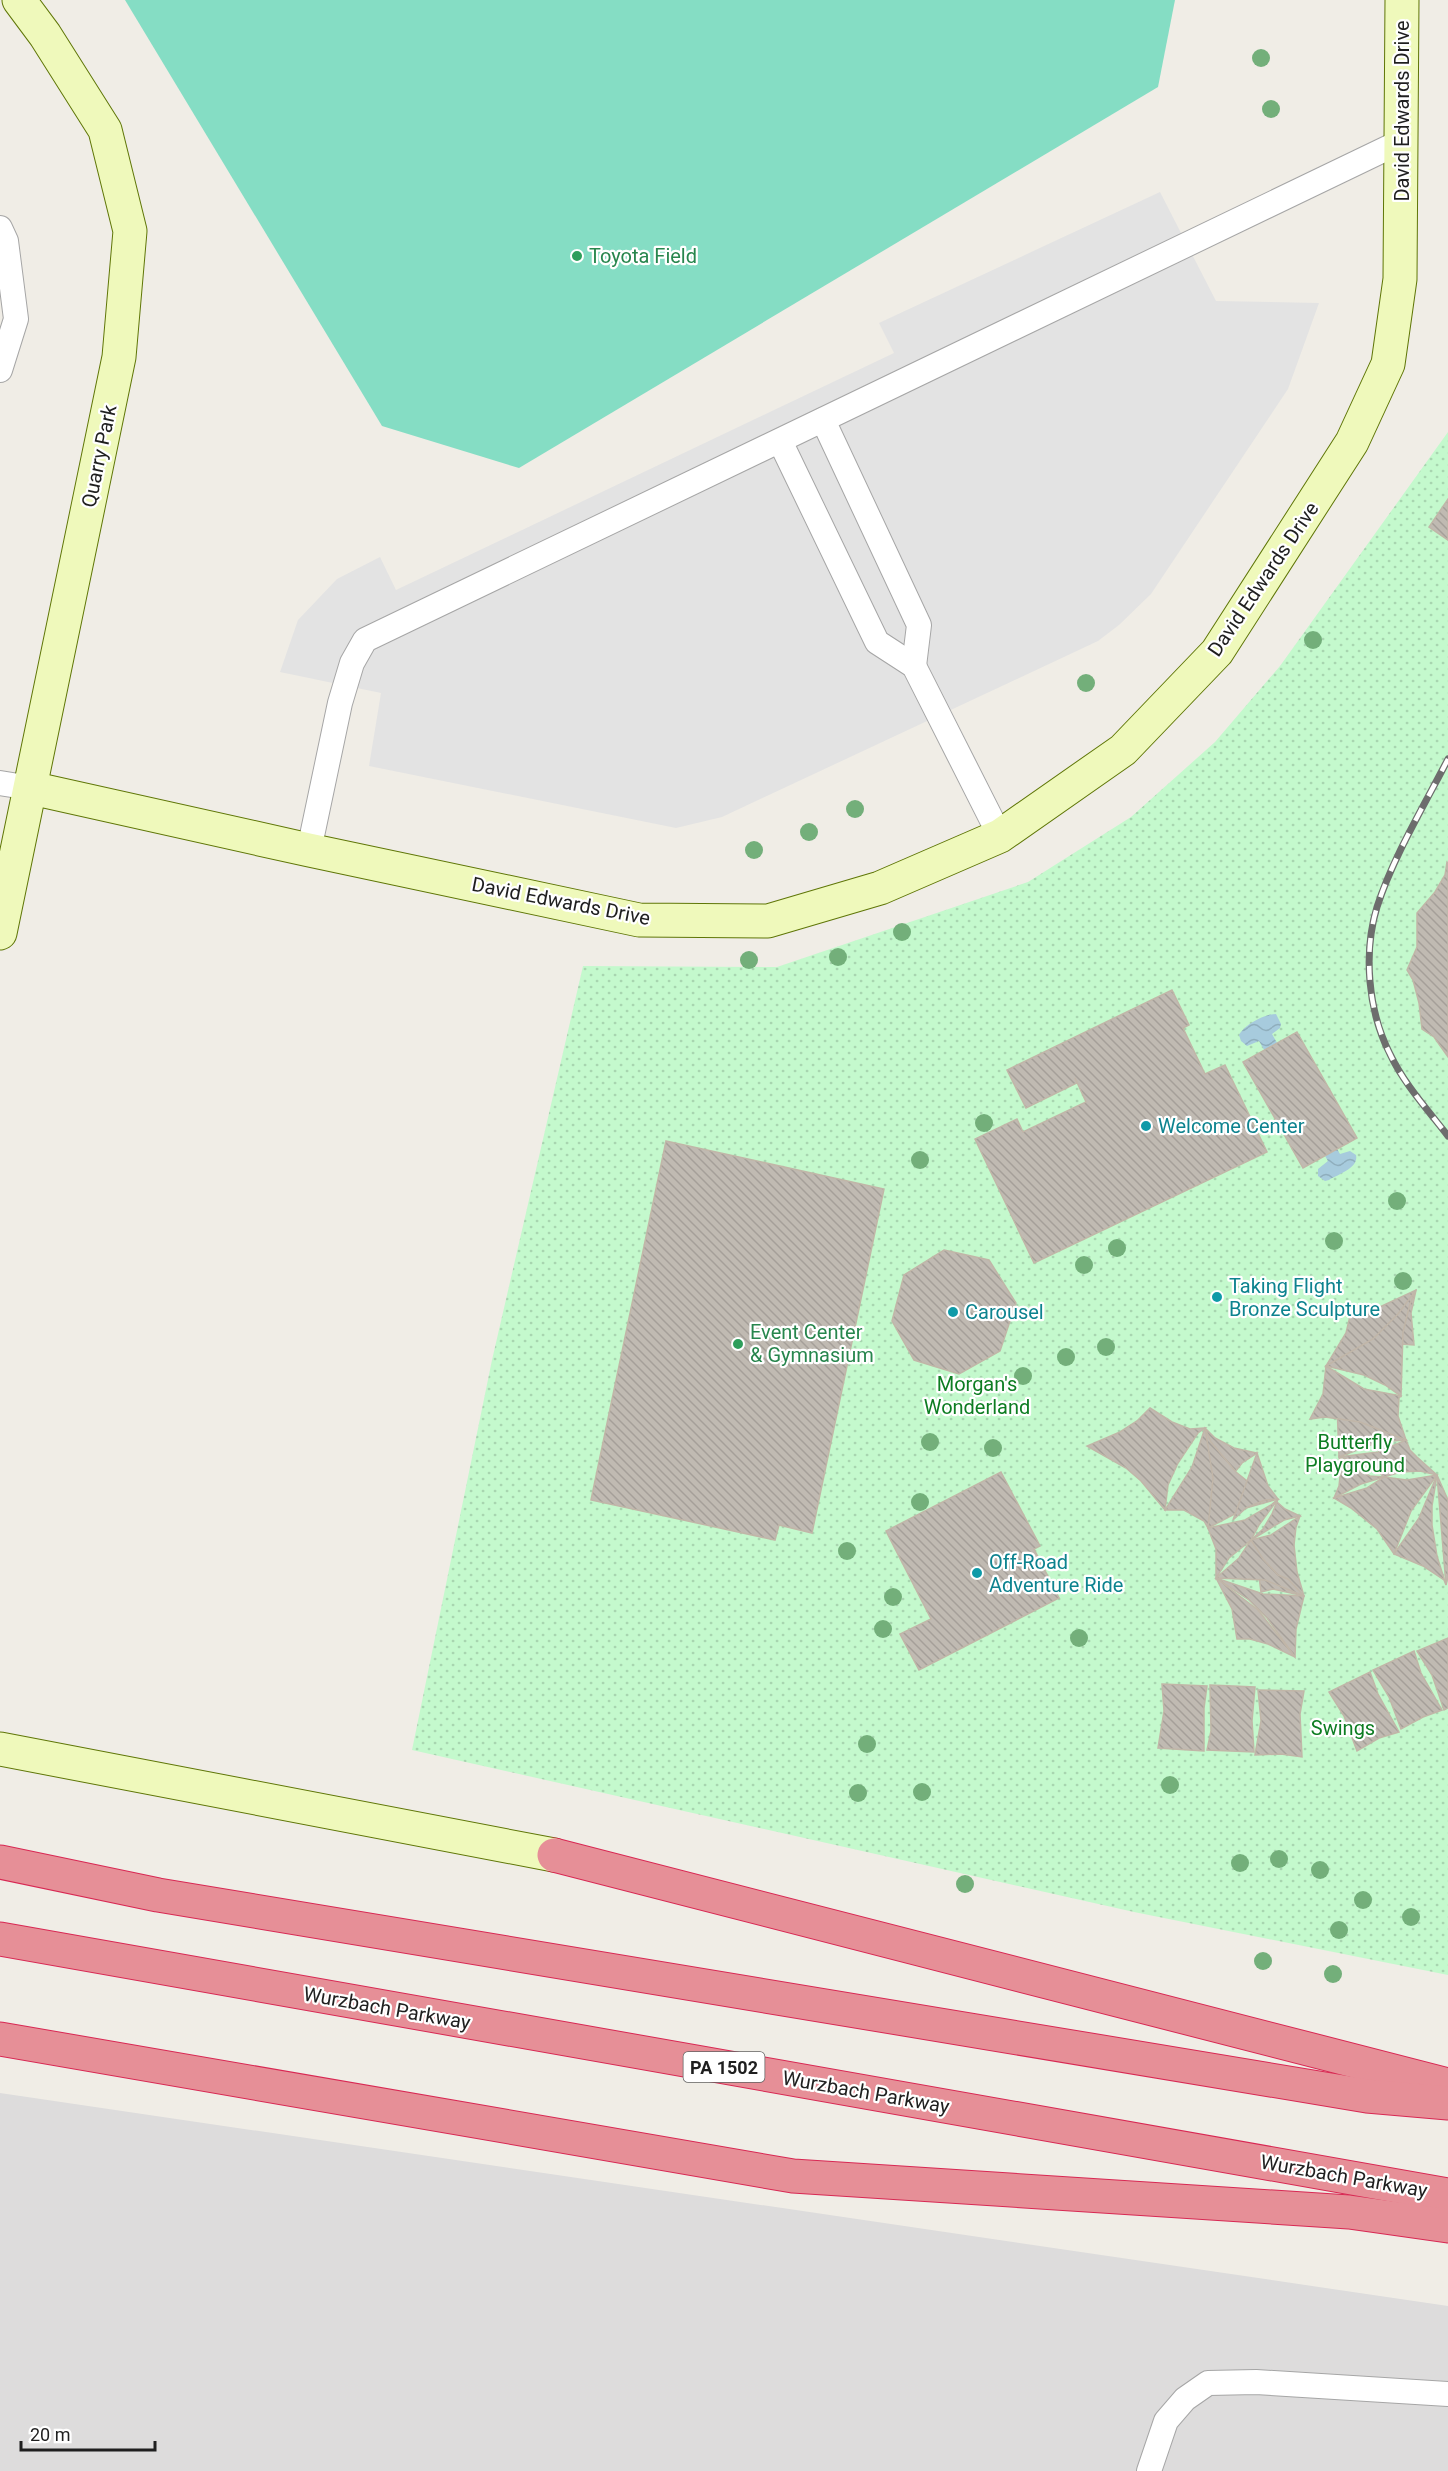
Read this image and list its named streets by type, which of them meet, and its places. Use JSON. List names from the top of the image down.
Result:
{
  "streets": {
    "highway": ["Wurzbach Parkway", "PA 1502"],
    "street": ["David Edwards Drive", "Quarry Park"]
  },
  "crossings": [
    ["David Edwards Drive", "Quarry Park"]
  ],
  "parks": ["Morgan's Wonderland", "Butterfly Playground", "Swings"],
  "places": [
    "Toyota Field",
    "Welcome Center",
    "Taking Flight Bronze Sculpture",
    "Carousel",
    "Event Center & Gymnasium",
    "Off-Road Adventure Ride"
  ],
  "scale_bar": "20 m"
}
